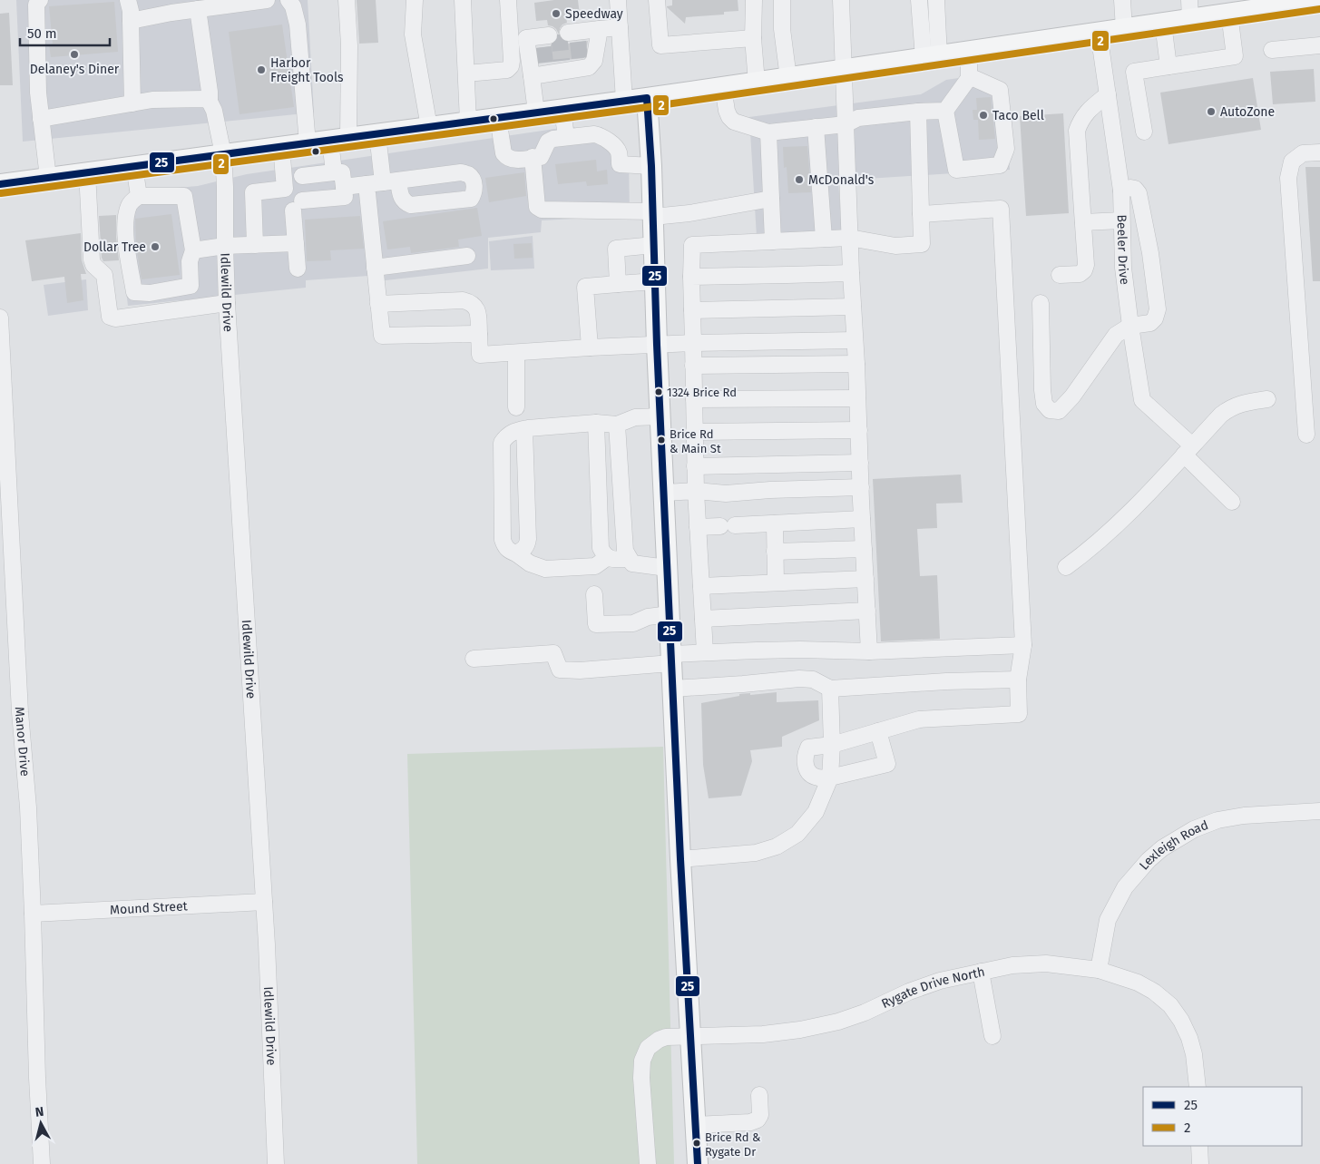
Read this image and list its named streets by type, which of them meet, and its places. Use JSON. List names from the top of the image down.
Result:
{
  "streets": {
    "street": [
      "Beeler Drive",
      "Idlewild Drive",
      "Manor Drive",
      "Lexleigh Road",
      "Mound Street",
      "Rygate Drive North"
    ]
  },
  "crossings": [
    ["Idlewild Drive", "Mound Street"],
    ["Manor Drive", "Mound Street"],
    ["Lexleigh Road", "Rygate Drive North"]
  ],
  "places": [
    "Speedway",
    "Delaney's Diner",
    "Harbor Freight Tools",
    "AutoZone",
    "Taco Bell",
    "McDonald's",
    "Dollar Tree",
    "1324 Brice Rd",
    "Brice Rd & Main St",
    "Brice Rd & Rygate Dr"
  ],
  "lines": ["transit line 2", "transit line 25"],
  "legend": ["25", "2"],
  "scale_bar": "50 m",
  "north": "top"
}
